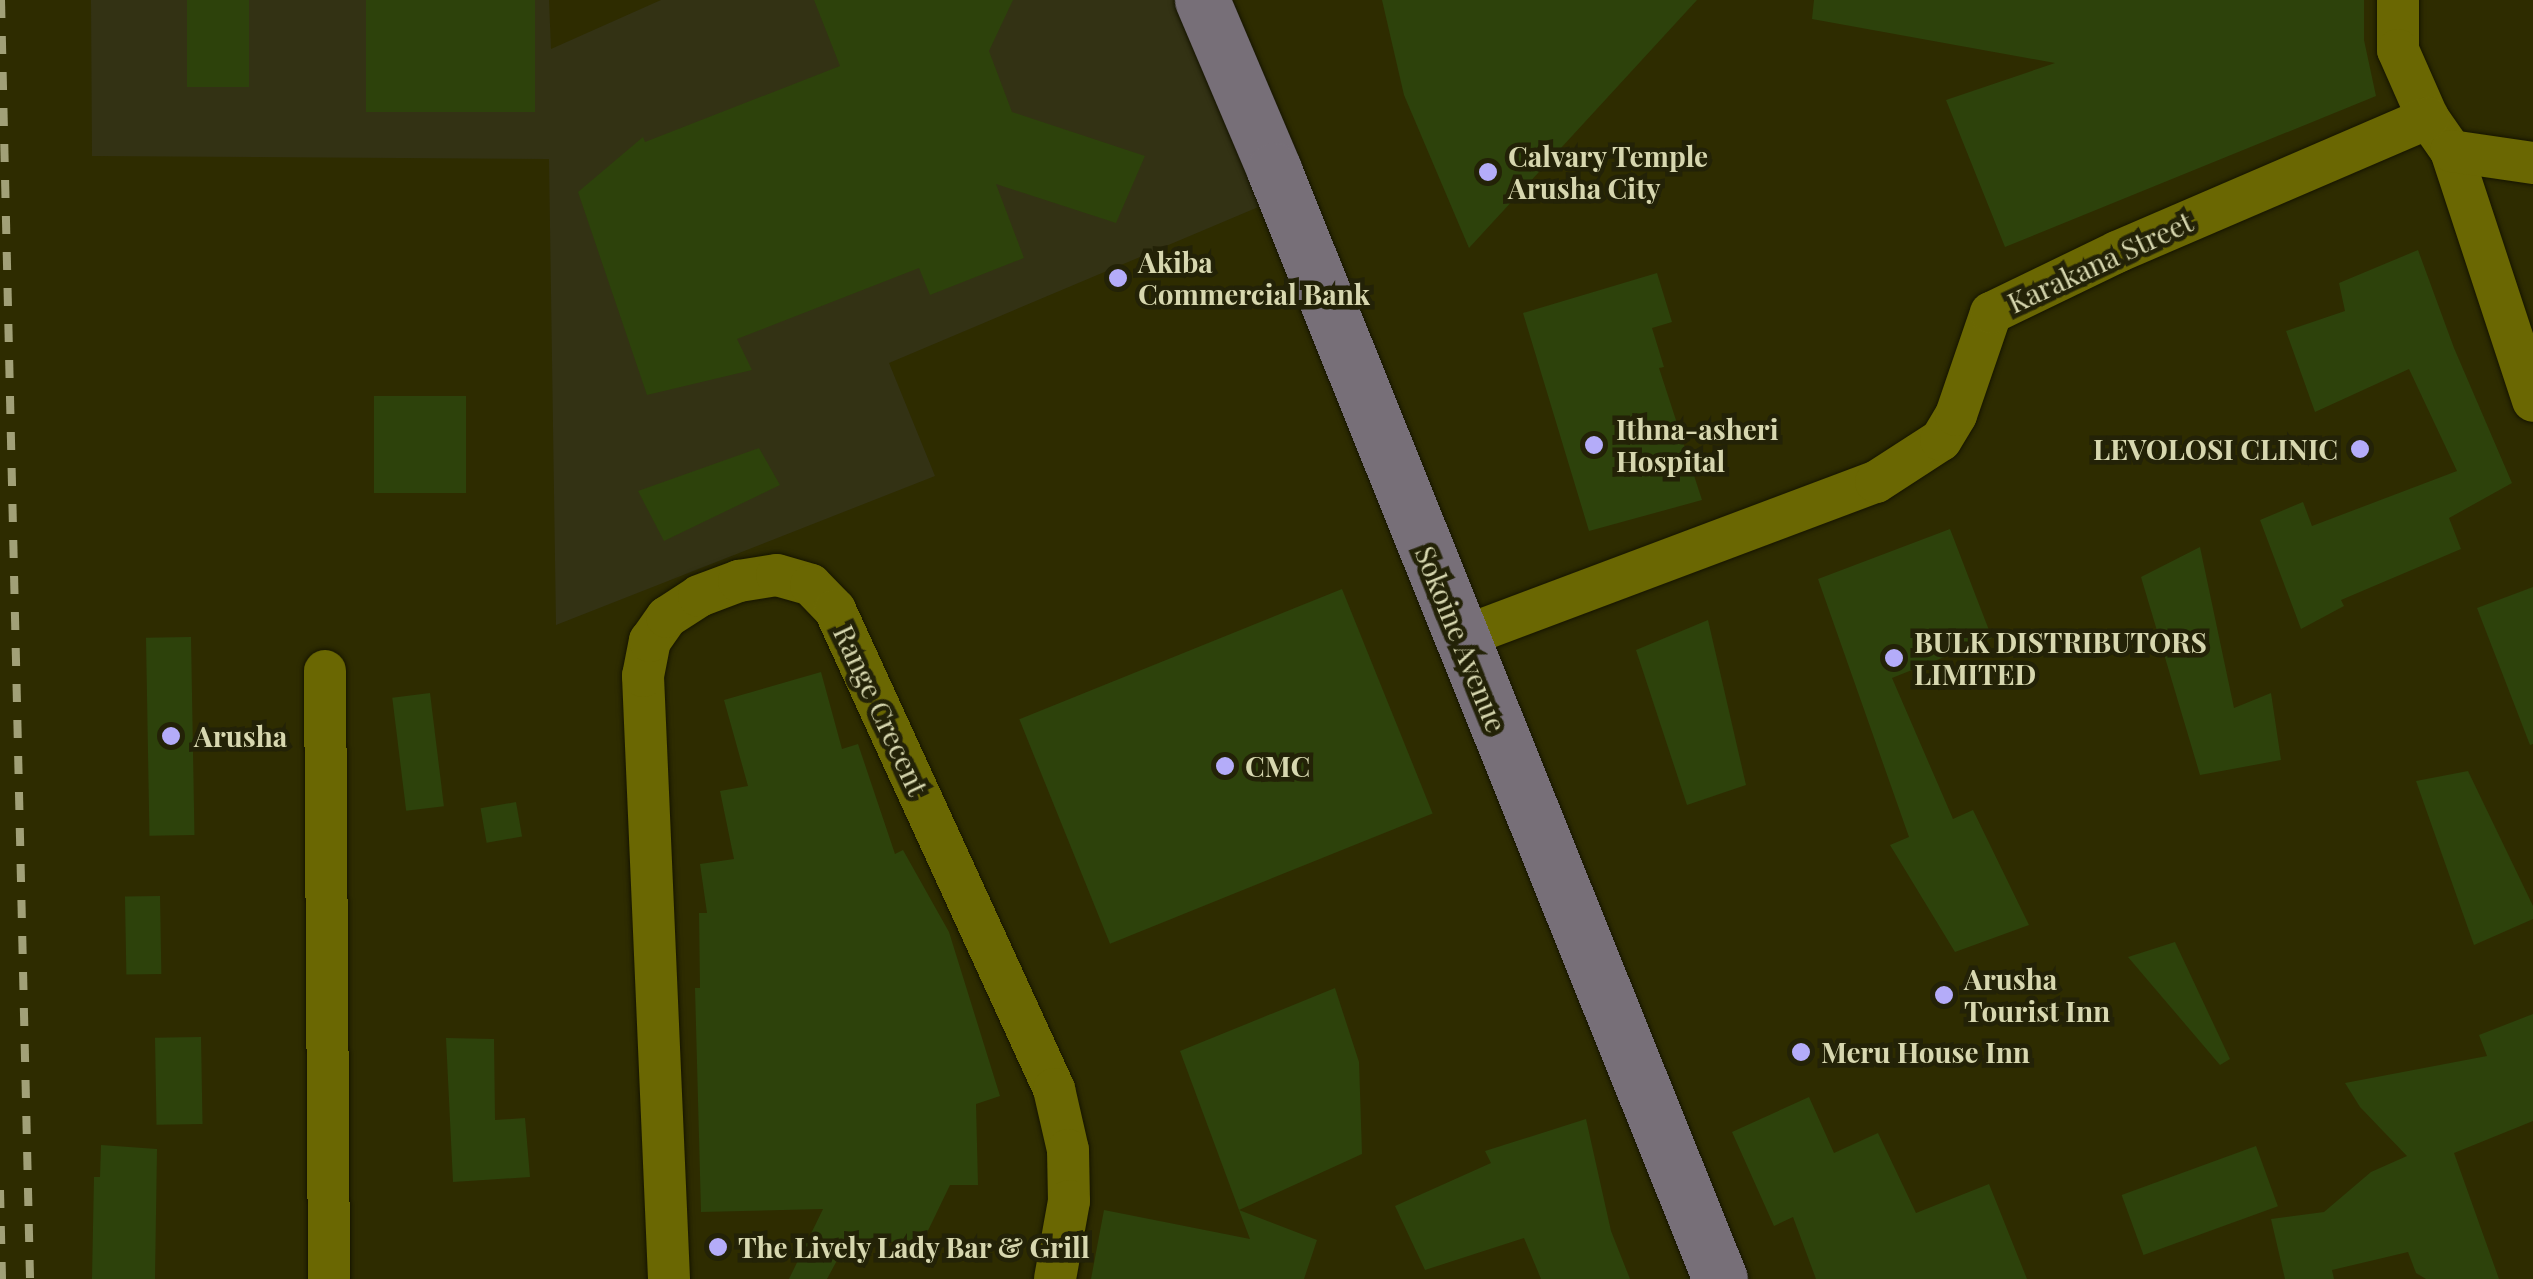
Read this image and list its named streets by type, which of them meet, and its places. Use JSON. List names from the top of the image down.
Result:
{
  "streets": {
    "main road": ["Sokoine Avenue"],
    "street": ["Karakana Street", "Range Crecent"]
  },
  "crossings": [
    ["Karakana Street", "Sokoine Avenue"]
  ],
  "places": [
    "Calvary Temple Arusha City",
    "Akiba Commercial Bank",
    "Ithna-asheri Hospital",
    "LEVOLOSI CLINIC",
    "BULK DISTRIBUTORS LIMITED",
    "Arusha",
    "CMC",
    "Arusha Tourist Inn",
    "Meru House Inn",
    "The Lively Lady Bar & Grill"
  ]
}
